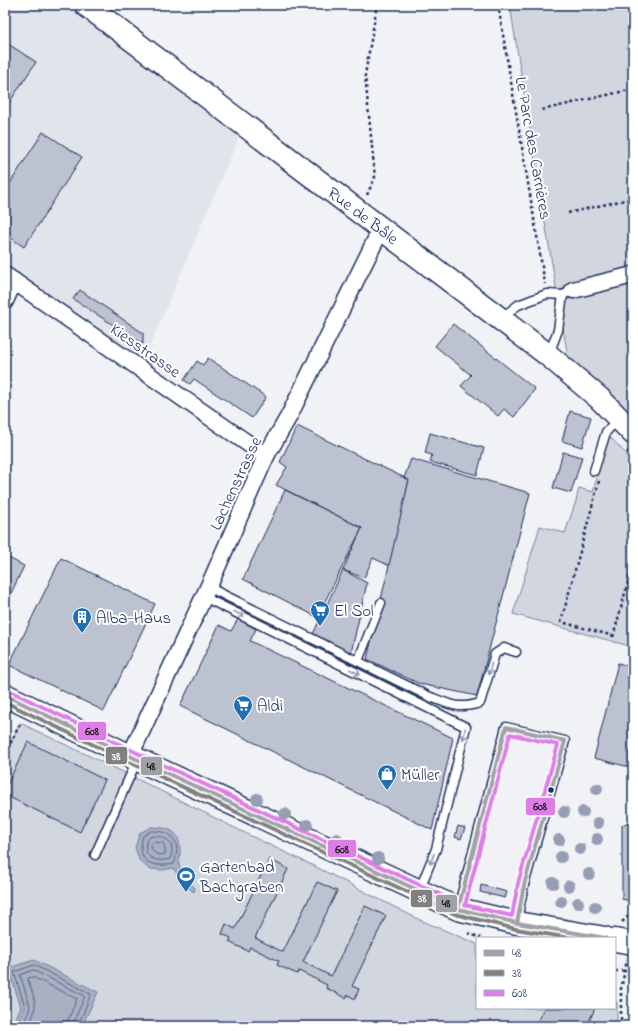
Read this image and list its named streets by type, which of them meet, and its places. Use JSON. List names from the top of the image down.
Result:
{
  "streets": {
    "street": ["Rue de Bâle", "Kiesstrasse", "Lachenstrasse"],
    "path": ["Le Parc des Carrières"]
  },
  "crossings": [
    ["Rue de Bâle", "Lachenstrasse"],
    ["Kiesstrasse", "Lachenstrasse"]
  ],
  "places": {
    "supermarket": ["El Sol", "Aldi"],
    "building": ["Alba-Haus"],
    "shop": ["Müller"],
    "sports": ["Gartenbad Bachgraben"]
  },
  "lines": ["transit line 608", "transit line 48", "transit line 38"],
  "legend": ["48", "38", "608"]
}
